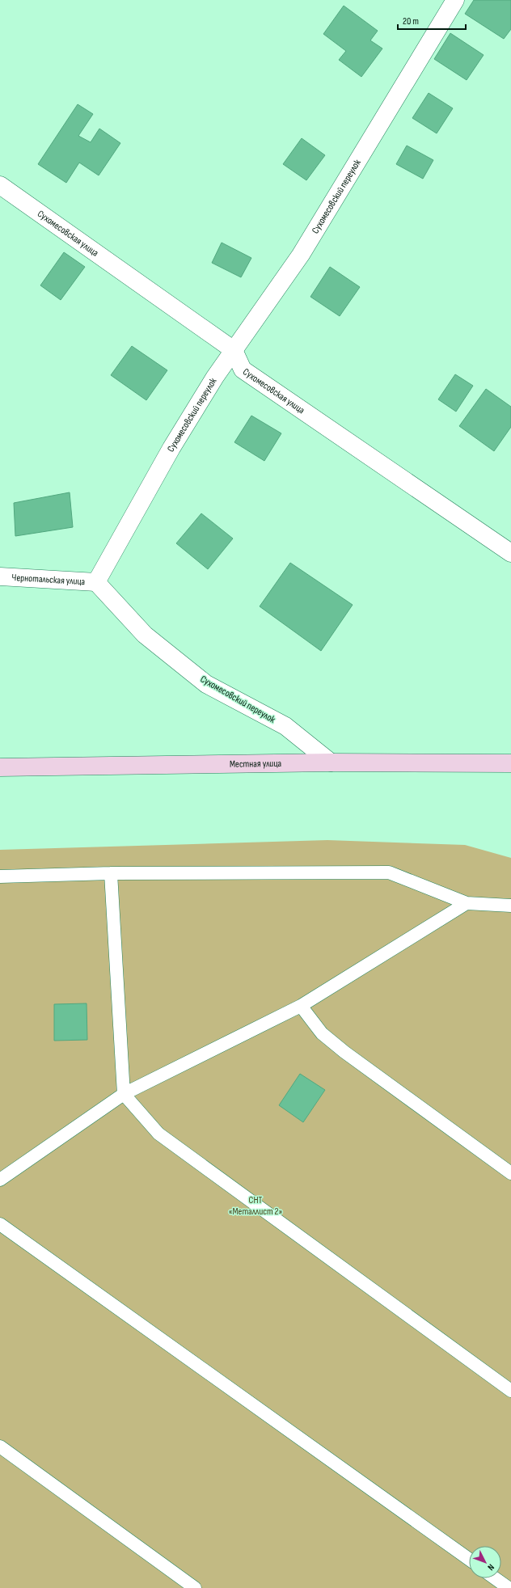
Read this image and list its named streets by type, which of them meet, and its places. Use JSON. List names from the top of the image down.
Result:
{
  "streets": {
    "main road": ["Местная улица"],
    "street": ["Сухомесовский переулок", "Сухомесовская улица", "Чернотальская улица"]
  },
  "crossings": [
    ["Сухомесовский переулок", "Сухомесовская улица"],
    ["Сухомесовский переулок", "Чернотальская улица"],
    ["Сухомесовский переулок", "Местная улица"]
  ],
  "parks": ["СНТ «Металлист 2»"],
  "scale_bar": "20 m",
  "north": "bottom right"
}
